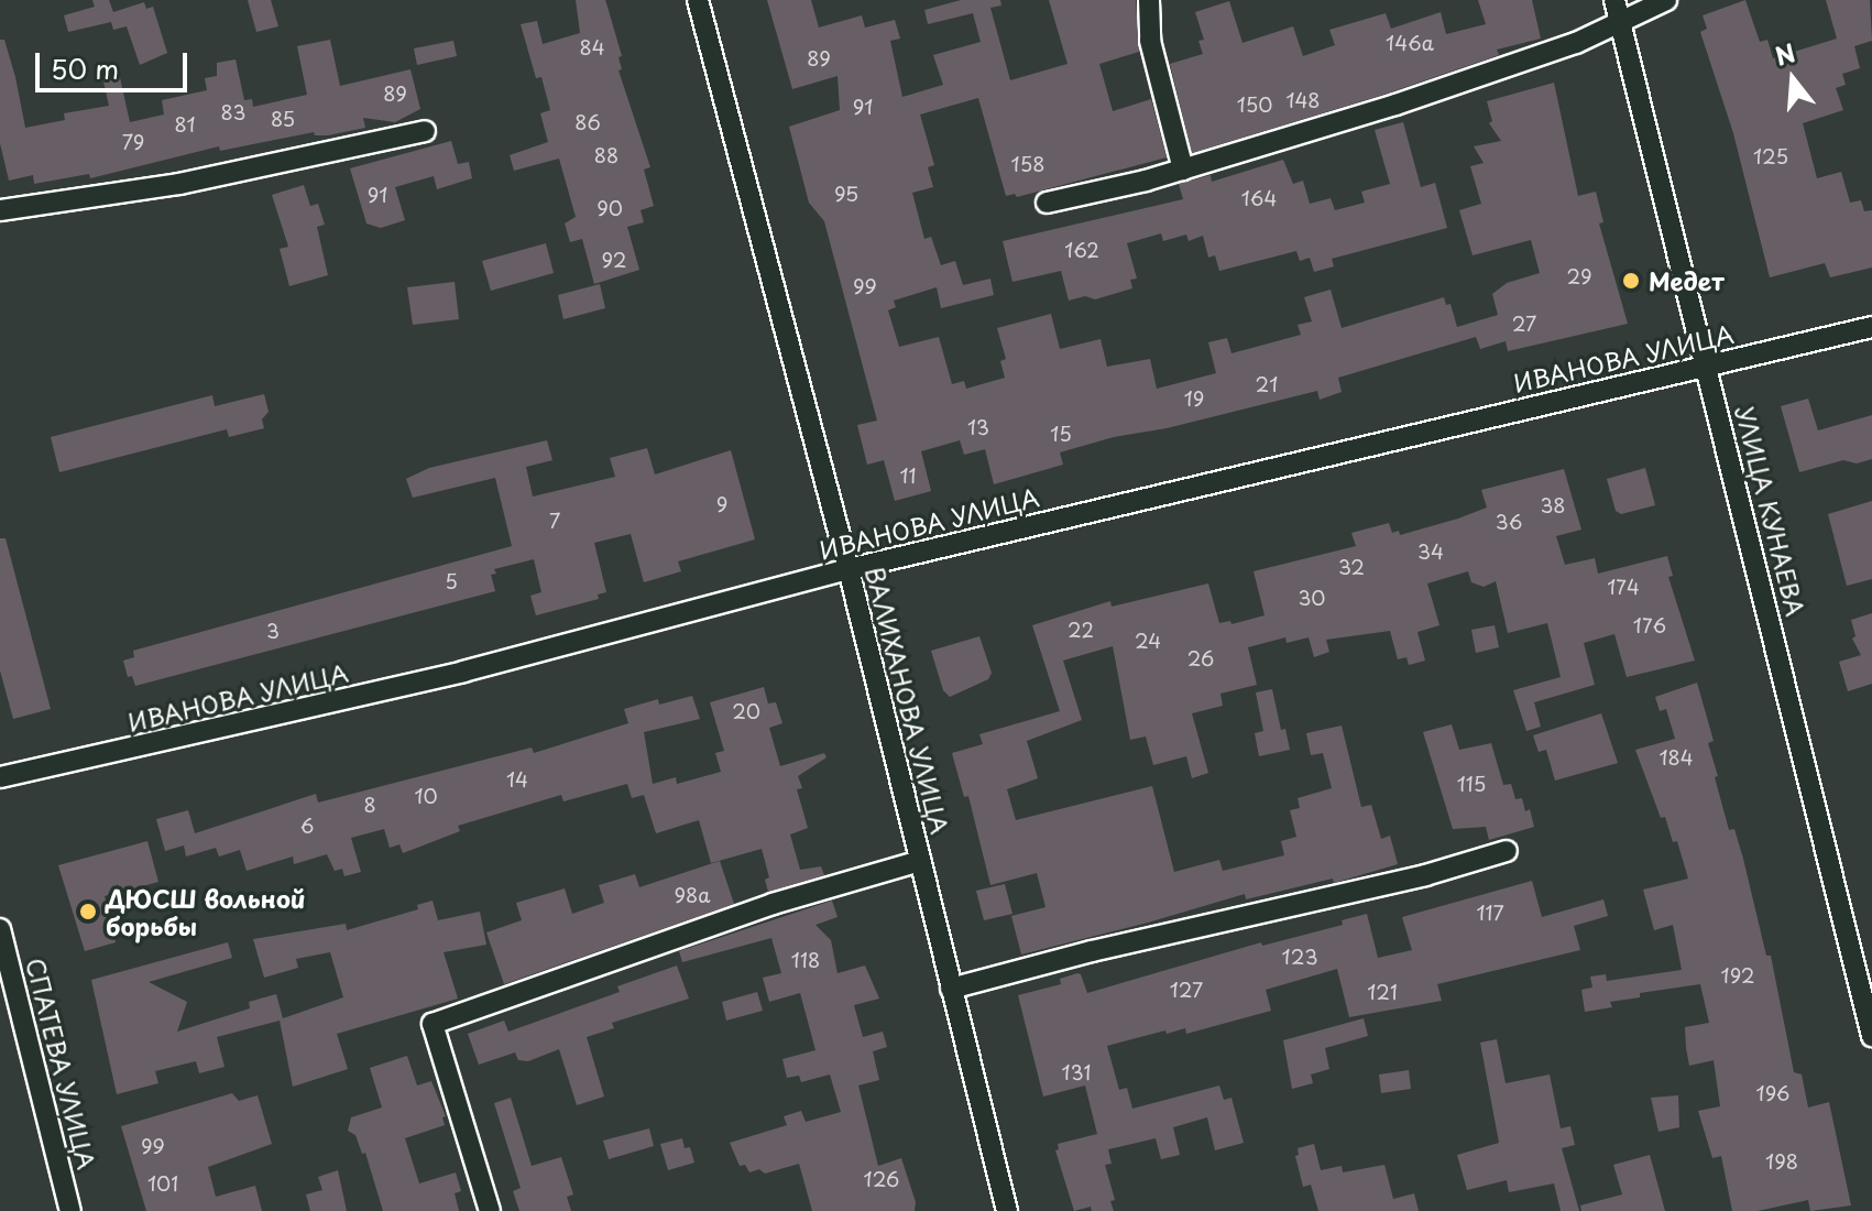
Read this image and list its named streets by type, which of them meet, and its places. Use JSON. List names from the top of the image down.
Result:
{
  "streets": {
    "street": [
      "ИВАНОВА УЛИЦА",
      "УЛИЦА КУНАЕВА",
      "ВАЛИХАНОВА УЛИЦА",
      "СПАТЕВА УЛИЦА"
    ]
  },
  "crossings": [
    ["ИВАНОВА УЛИЦА", "УЛИЦА КУНАЕВА"],
    ["ИВАНОВА УЛИЦА", "ВАЛИХАНОВА УЛИЦА"]
  ],
  "places": ["Медет", "ДЮСШ вольной борьбы"],
  "house_numbers": [
    "146а",
    "84",
    "89",
    "89",
    "148",
    "150",
    "91",
    "83",
    "85",
    "86",
    "81",
    "79",
    "88",
    "125",
    "158",
    "95",
    "91",
    "164",
    "90",
    "162",
    "92",
    "29",
    "99",
    "27",
    "21",
    "19",
    "13",
    "15",
    "11",
    "9",
    "38",
    "7",
    "36",
    "34",
    "32",
    "5",
    "174",
    "30",
    "176",
    "22",
    "3",
    "24",
    "26",
    "20",
    "184",
    "14",
    "115",
    "10",
    "8",
    "6",
    "98а",
    "117",
    "123",
    "118",
    "192",
    "127",
    "121",
    "131",
    "196",
    "99",
    "198",
    "126",
    "101"
  ],
  "scale_bar": "50 m",
  "north": "top"
}
